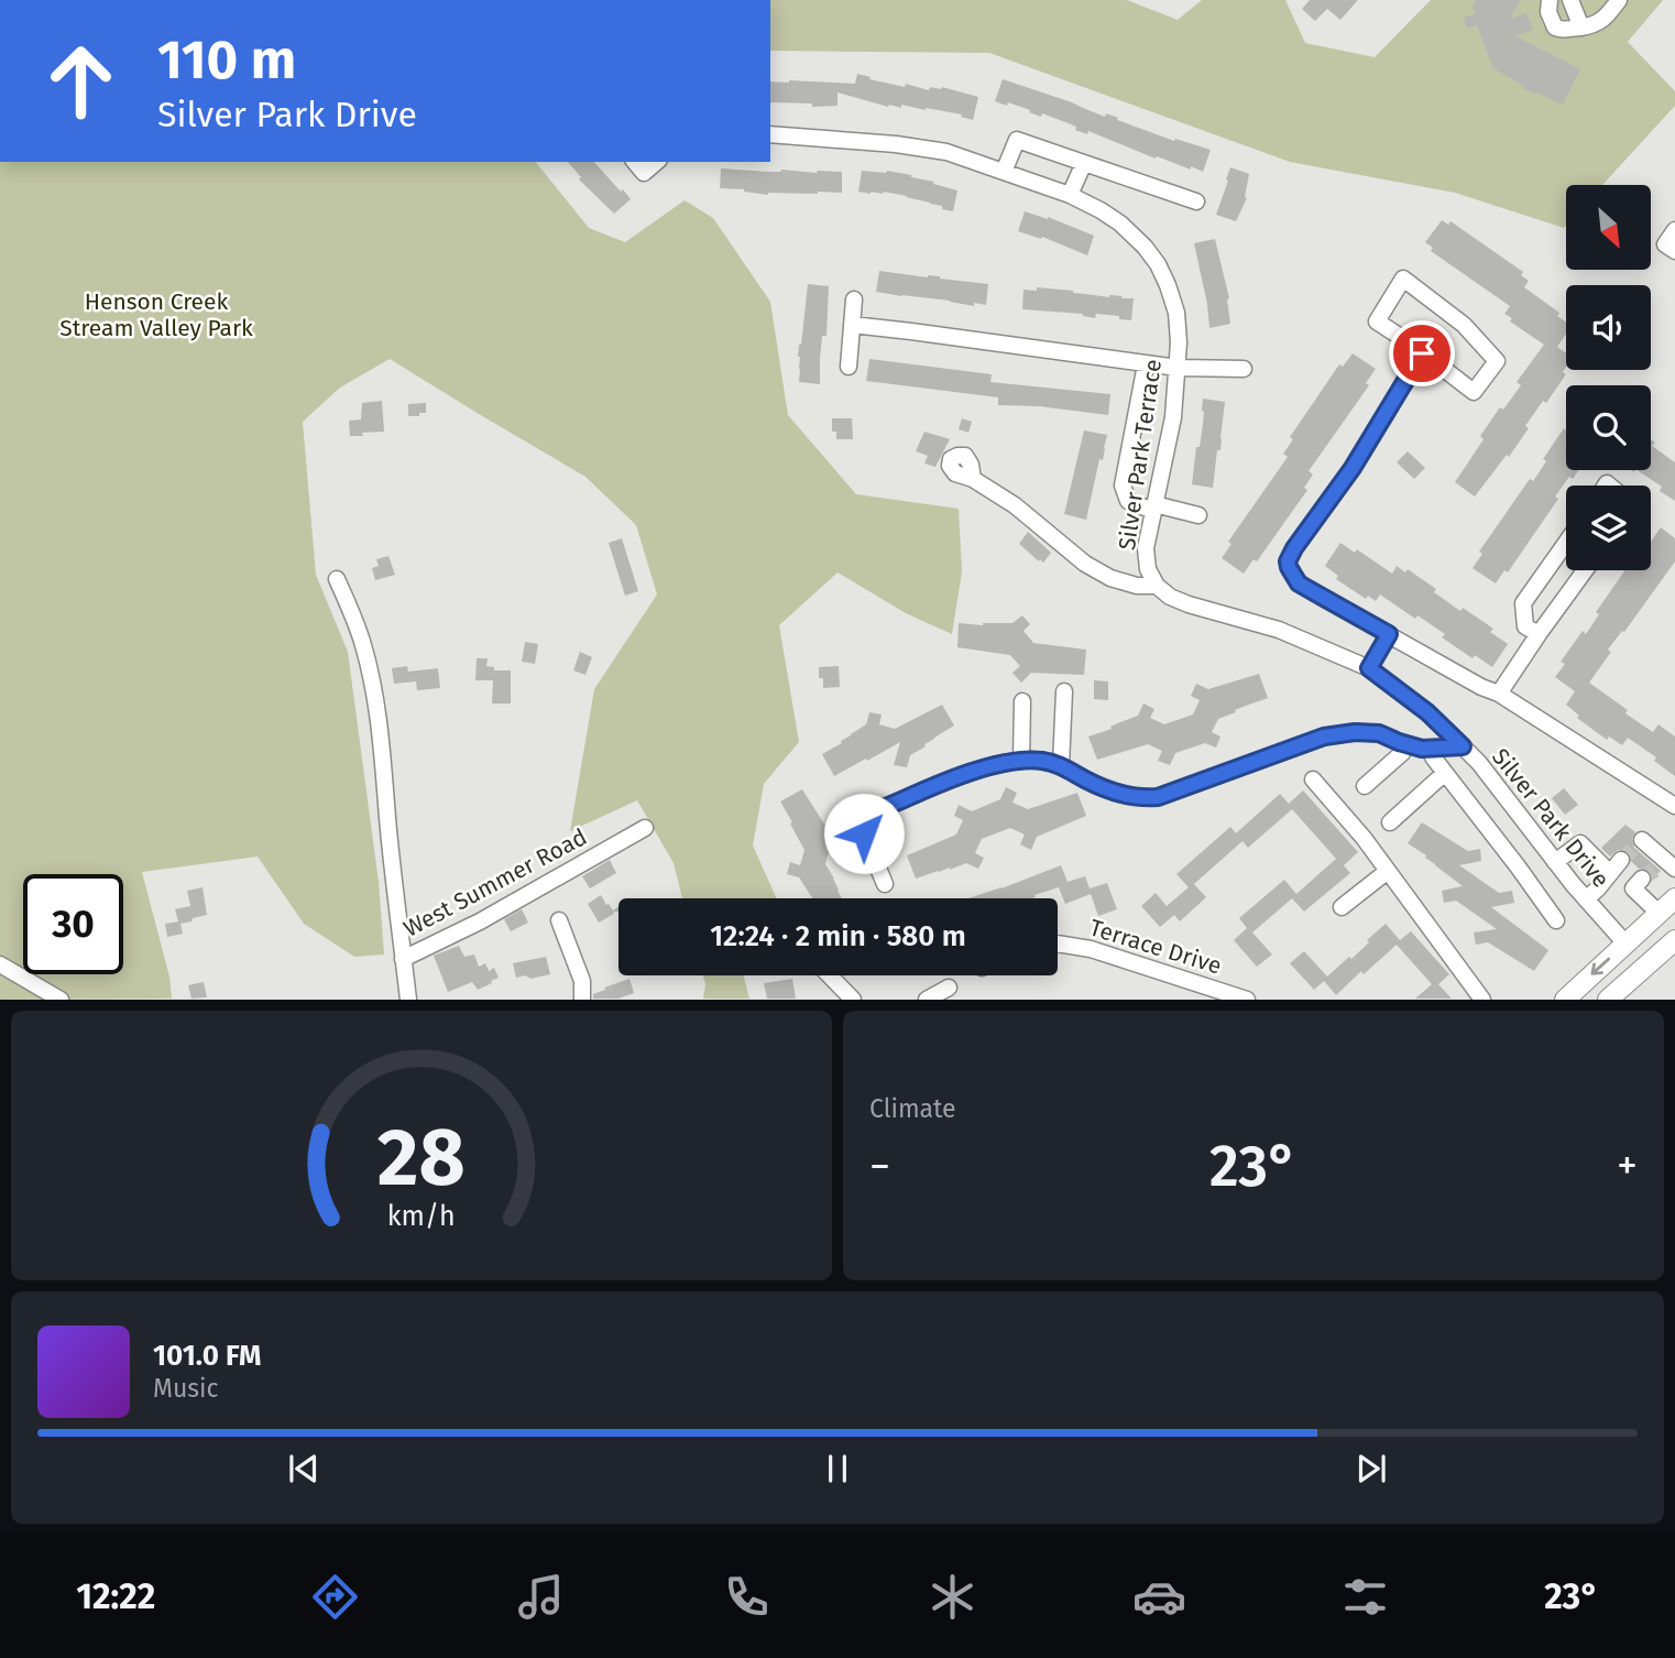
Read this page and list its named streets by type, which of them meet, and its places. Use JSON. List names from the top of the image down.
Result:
{
  "streets": {
    "street": [
      "Silver Park Terrace",
      "Silver Park Drive",
      "West Summer Road",
      "Terrace Drive"
    ]
  },
  "parks": ["Henson Creek Stream Valley Park"],
  "north": "bottom right",
  "page": {
    "turn": ["110 m", "Silver Park Drive"],
    "limit": "30",
    "trip": "12:24 · 2 min · 580 m",
    "tile": "Climate",
    "heat": ["−", "23°", "+"],
    "song": ["101.0 FM", "Music"],
    "tabs": ["12:22", "23°"],
    "gauge": ["28", "km/h"]
  }
}
